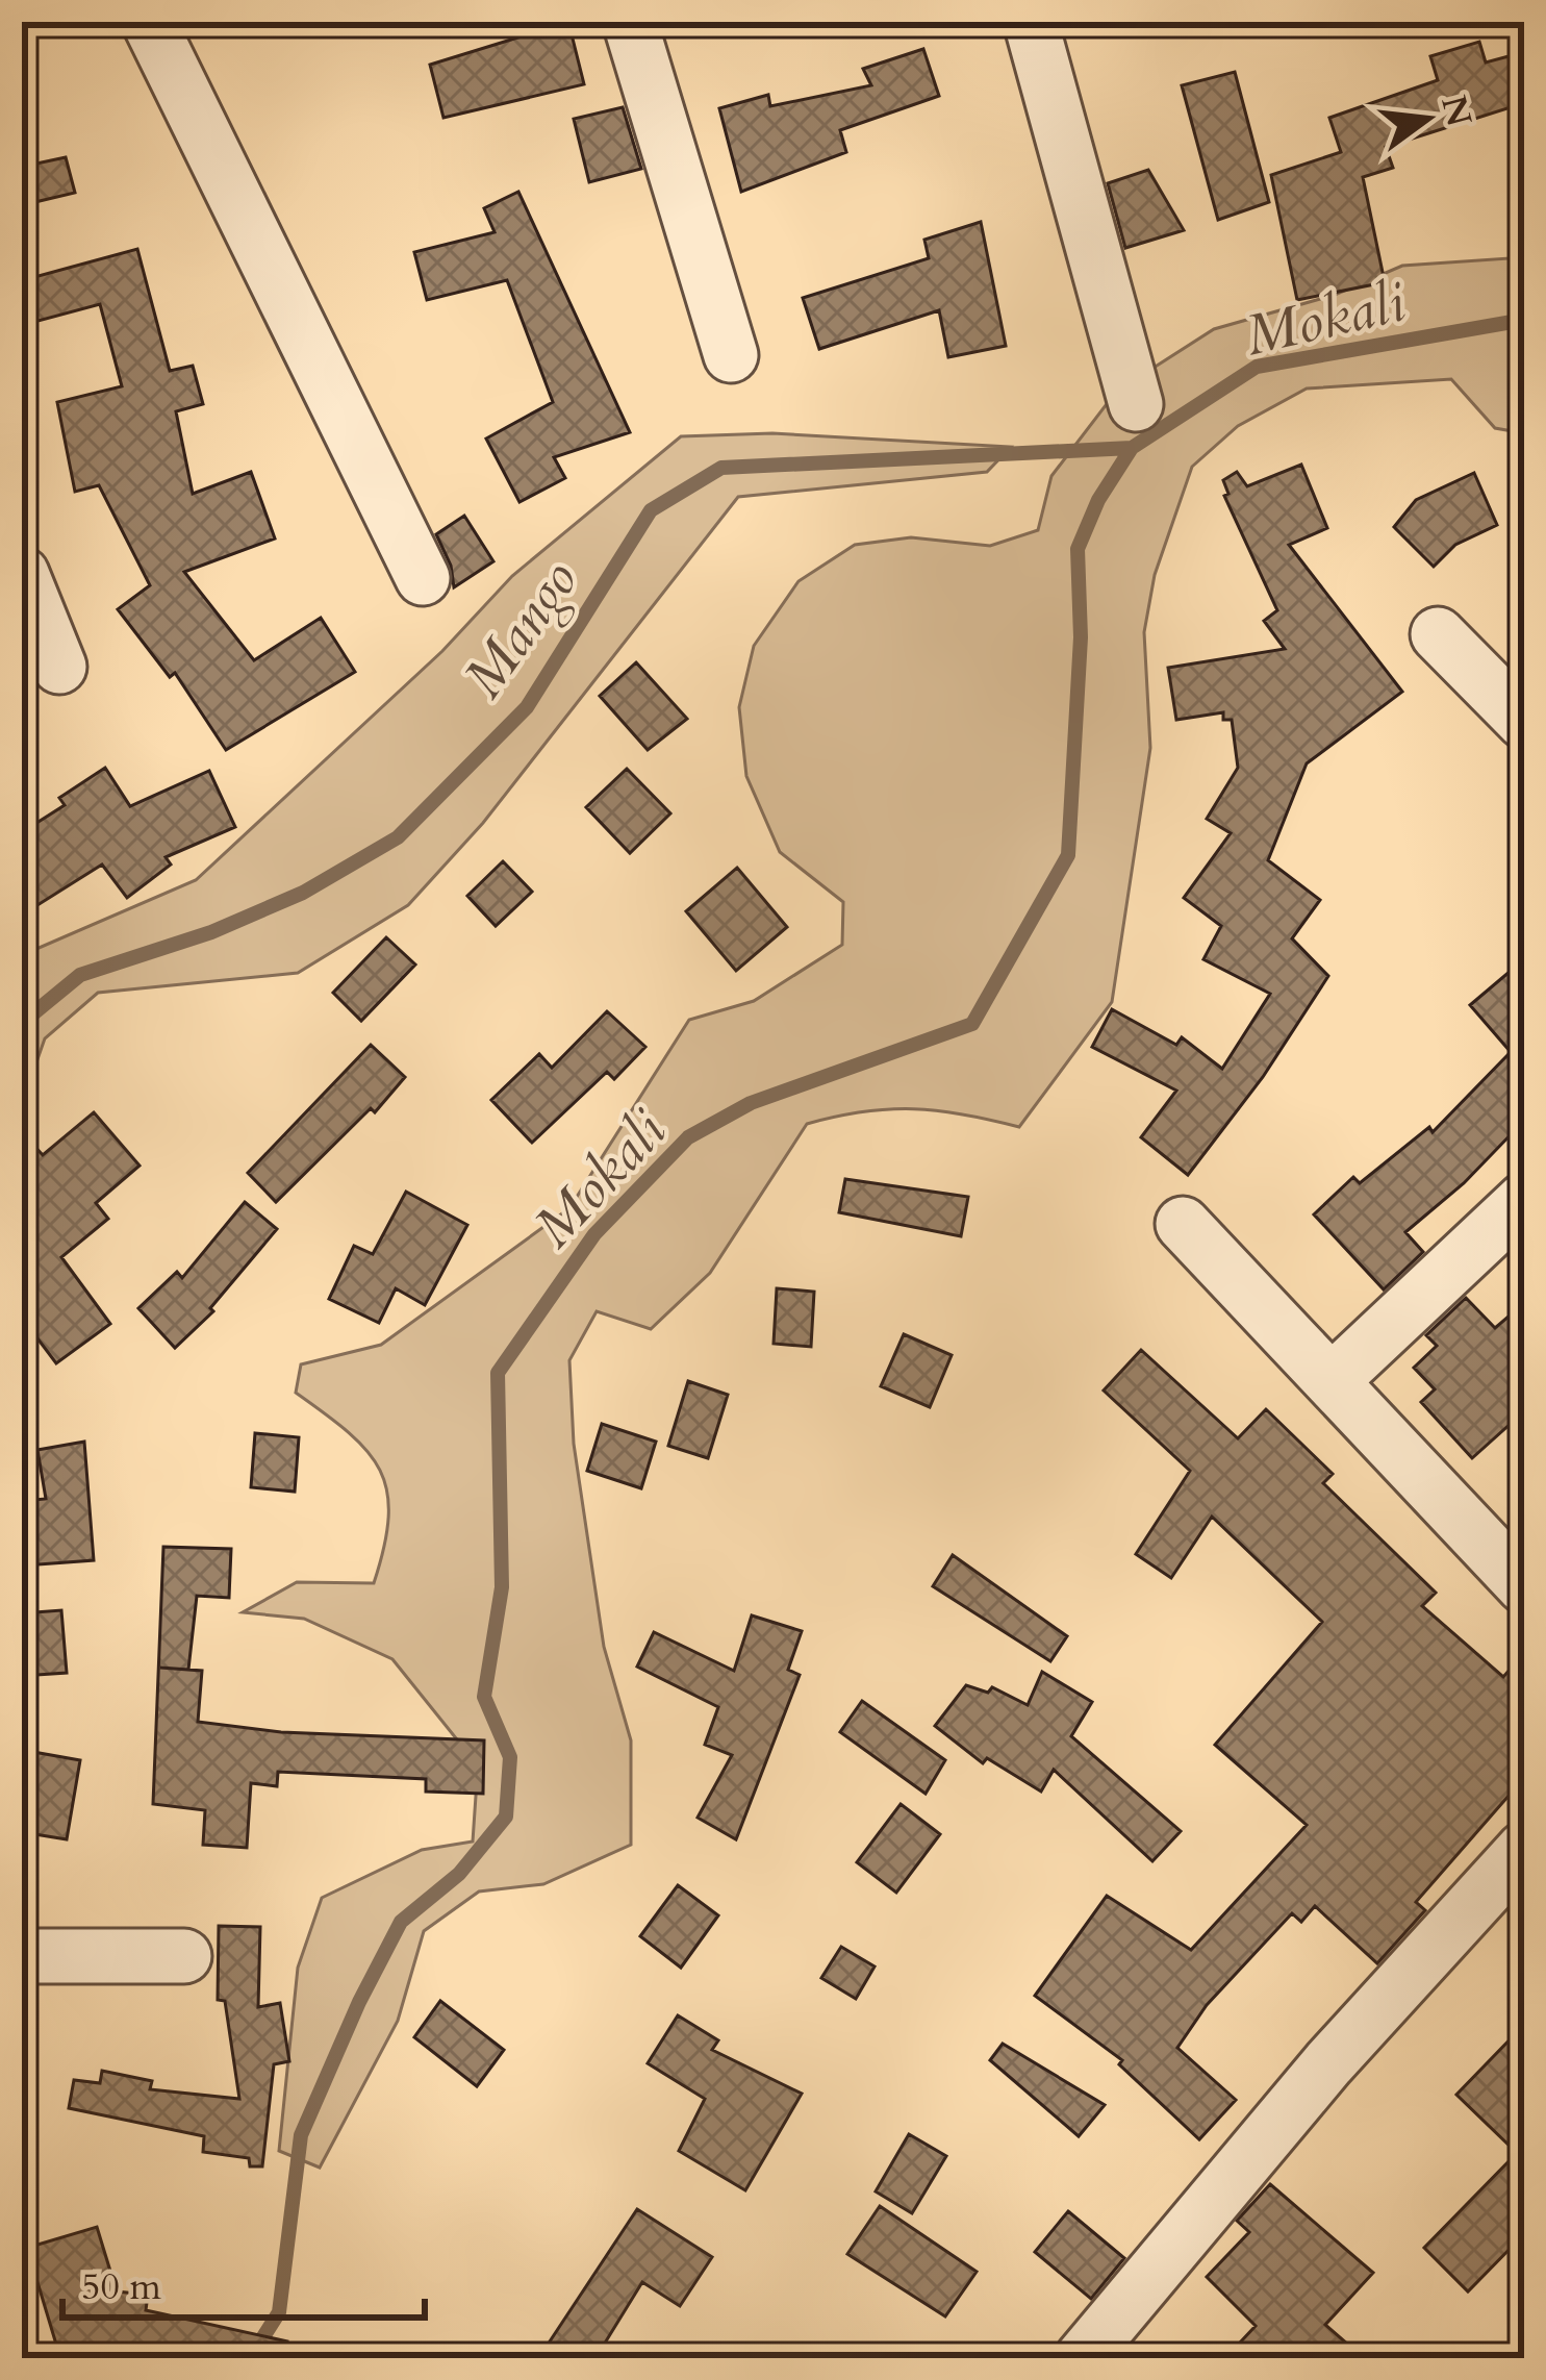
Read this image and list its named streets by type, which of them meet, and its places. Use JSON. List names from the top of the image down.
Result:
{
  "water": ["Mokali", "Mango"],
  "scale_bar": "50 m",
  "north": "right"
}
